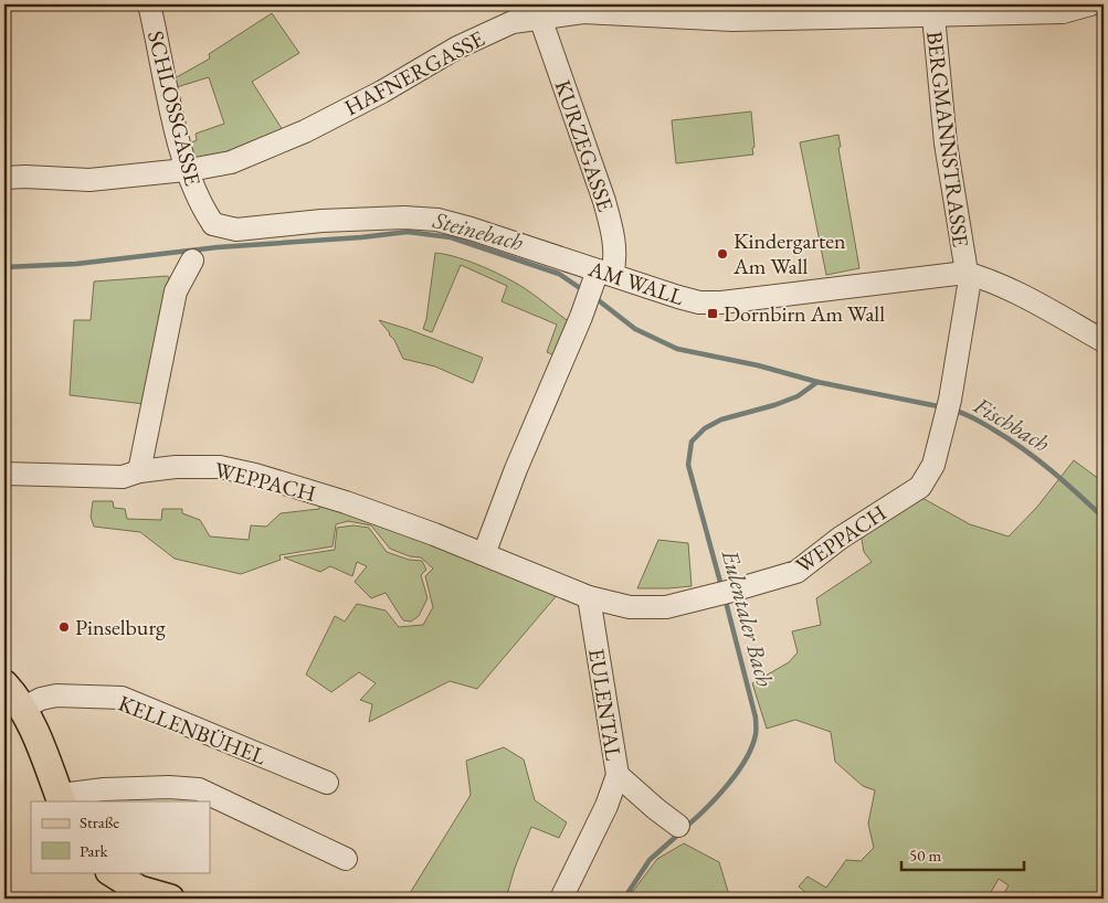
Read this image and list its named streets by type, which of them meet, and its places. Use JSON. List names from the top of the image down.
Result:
{
  "streets": {
    "street": [
      "HAFNERGASSE",
      "SCHLOSSGASSE",
      "BERGMANNSTRASSE",
      "KURZEGASSE",
      "AM WALL",
      "WEPPACH",
      "EULENTAL",
      "KELLENBÜHEL"
    ]
  },
  "crossings": [
    ["HAFNERGASSE", "SCHLOSSGASSE"],
    ["HAFNERGASSE", "BERGMANNSTRASSE"],
    ["HAFNERGASSE", "KURZEGASSE"],
    ["SCHLOSSGASSE", "AM WALL"],
    ["BERGMANNSTRASSE", "AM WALL"],
    ["BERGMANNSTRASSE", "WEPPACH"],
    ["KURZEGASSE", "AM WALL"],
    ["AM WALL", "WEPPACH"],
    ["WEPPACH", "EULENTAL"]
  ],
  "water": ["Steinebach", "Fischbach", "Eulentaler Bach"],
  "places": {
    "other": ["Kindergarten Am Wall", "Pinselburg"],
    "transit": ["Dornbirn Am Wall"]
  },
  "legend": ["Straße", "Park"],
  "scale_bar": "50 m"
}
